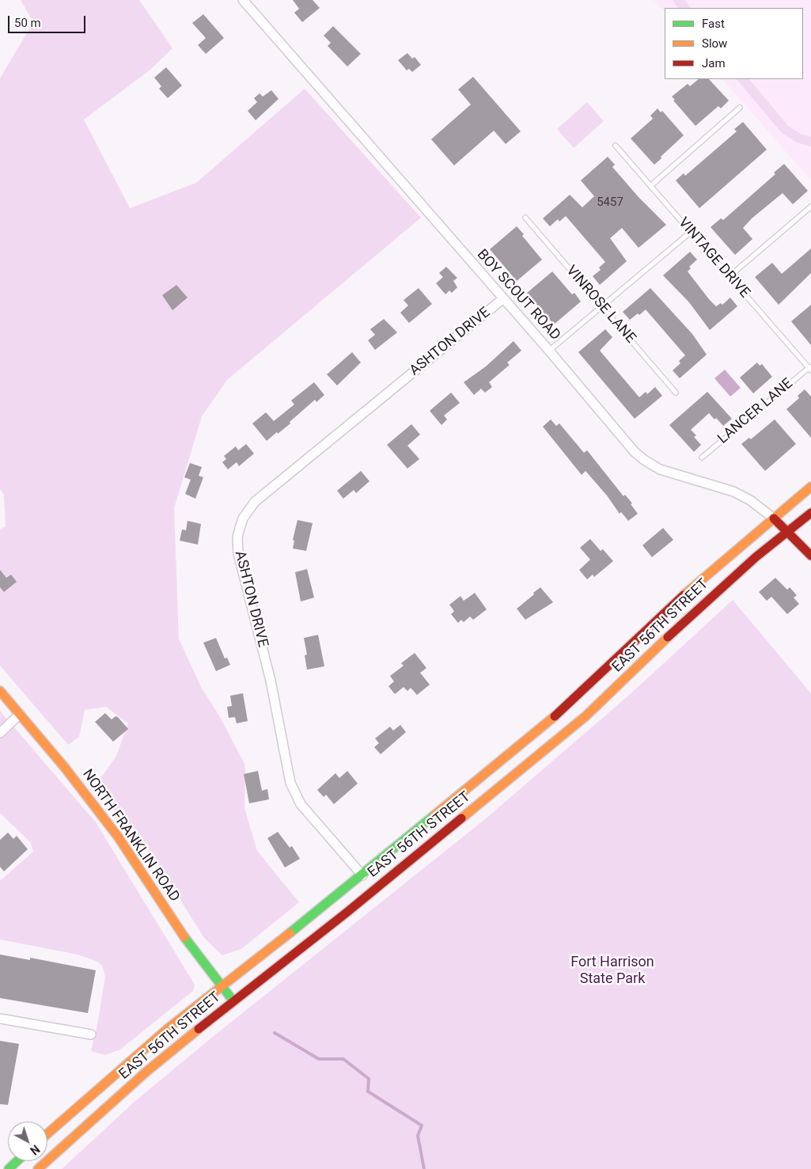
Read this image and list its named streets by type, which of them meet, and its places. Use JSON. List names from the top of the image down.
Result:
{
  "streets": {
    "main road": ["BOY SCOUT ROAD", "EAST 56TH STREET", "NORTH FRANKLIN ROAD"],
    "street": ["ASHTON DRIVE"],
    "lane": ["VINTAGE DRIVE", "VINROSE LANE", "LANCER LANE"]
  },
  "crossings": [
    ["VINTAGE DRIVE", "LANCER LANE"],
    ["BOY SCOUT ROAD", "ASHTON DRIVE"],
    ["BOY SCOUT ROAD", "EAST 56TH STREET"],
    ["ASHTON DRIVE", "EAST 56TH STREET"],
    ["EAST 56TH STREET", "NORTH FRANKLIN ROAD"]
  ],
  "parks": ["Fort Harrison State Park"],
  "house_numbers": ["5457"],
  "legend": ["Fast", "Slow", "Jam"],
  "scale_bar": "50 m",
  "north": "bottom right"
}
